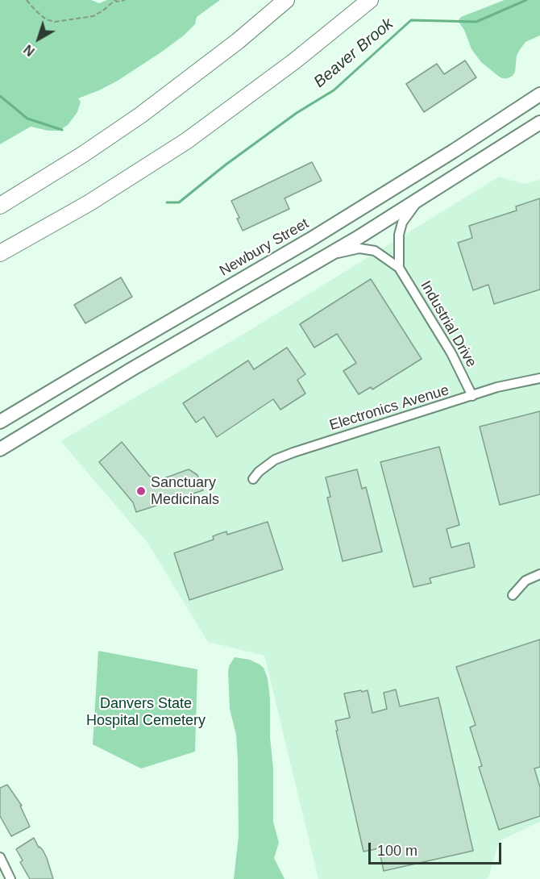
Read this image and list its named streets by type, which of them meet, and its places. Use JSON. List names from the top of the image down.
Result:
{
  "streets": {
    "main road": ["Newbury Street"],
    "street": ["Industrial Drive", "Electronics Avenue"]
  },
  "crossings": [
    ["Industrial Drive", "Electronics Avenue"]
  ],
  "water": ["Beaver Brook"],
  "parks": ["Danvers State Hospital Cemetery"],
  "places": ["Sanctuary Medicinals"],
  "scale_bar": "100 m",
  "north": "bottom left"
}
